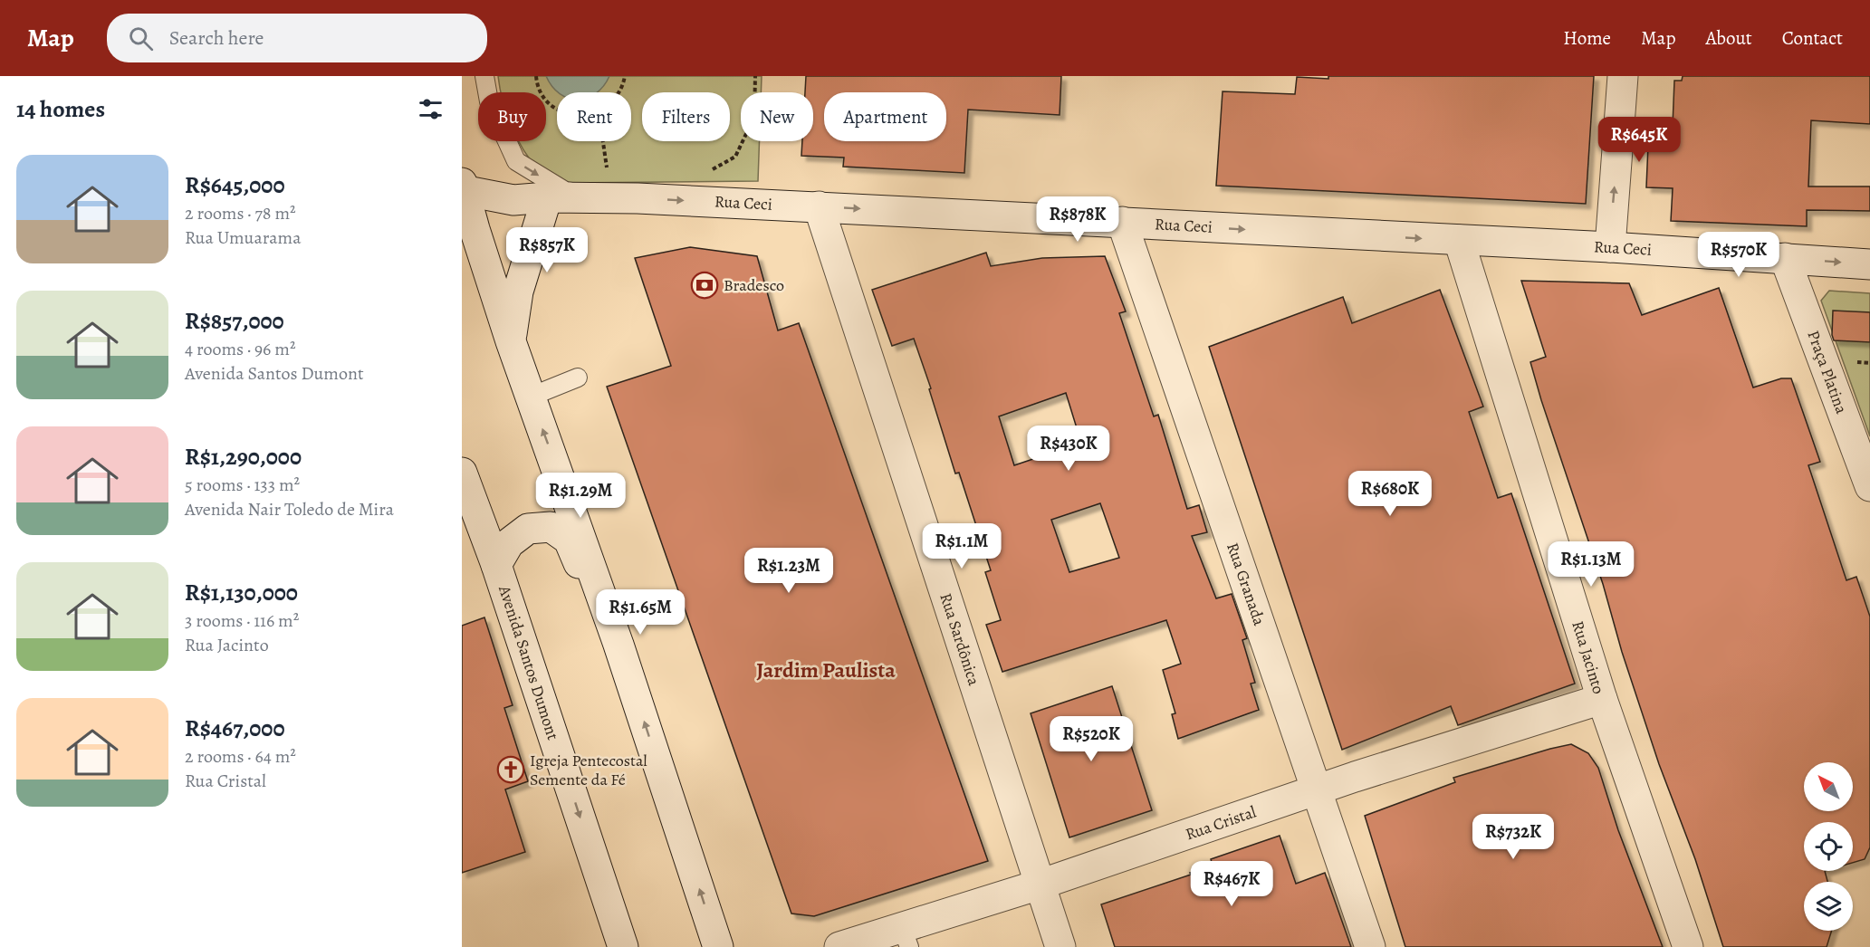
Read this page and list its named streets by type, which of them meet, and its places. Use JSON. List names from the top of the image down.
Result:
{
  "streets": {
    "street": [
      "Rua Ceci",
      "Praça Platina",
      "Rua Granada",
      "Rua Sardônica",
      "Rua Jacinto",
      "Avenida Santos Dumont",
      "Rua Cristal"
    ]
  },
  "crossings": [
    ["Rua Ceci", "Praça Platina"],
    ["Rua Ceci", "Rua Granada"],
    ["Rua Ceci", "Rua Sardônica"],
    ["Rua Ceci", "Rua Jacinto"],
    ["Rua Granada", "Rua Cristal"],
    ["Rua Sardônica", "Rua Cristal"],
    ["Rua Jacinto", "Rua Cristal"]
  ],
  "one_way": ["Rua Ceci"],
  "districts": ["Jardim Paulista"],
  "places": {
    "bank": ["Bradesco"],
    "church": ["Igreja Pentecostal Semente da Fé"]
  },
  "north": "top left",
  "page": {
    "header": "Map",
    "search": "Search here",
    "nav": [
      "Home",
      "Map",
      "About",
      "Contact"
    ],
    "heading": "14 homes",
    "chip": [
      "Buy",
      "Rent",
      "Filters",
      "New",
      "Apartment"
    ],
    "price": [
      "R$645K",
      "R$878K",
      "R$857K",
      "R$570K",
      "R$430K",
      "R$680K",
      "R$1.29M",
      "R$1.1M",
      "R$1.13M",
      "R$1.23M",
      "R$1.65M",
      "R$520K",
      "R$732K",
      "R$467K"
    ],
    "list": [
      {
        "name": "R$645,000",
        "note": "2 rooms · 78 m² · Rua Umuarama"
      },
      {
        "name": "R$857,000",
        "note": "4 rooms · 96 m² · Avenida Santos Dumont"
      },
      {
        "name": "R$1,290,000",
        "note": "5 rooms · 133 m² · Avenida Nair Toledo de Mira"
      },
      {
        "name": "R$1,130,000",
        "note": "3 rooms · 116 m² · Rua Jacinto"
      },
      {
        "name": "R$467,000",
        "note": "2 rooms · 64 m² · Rua Cristal"
      }
    ]
  }
}
